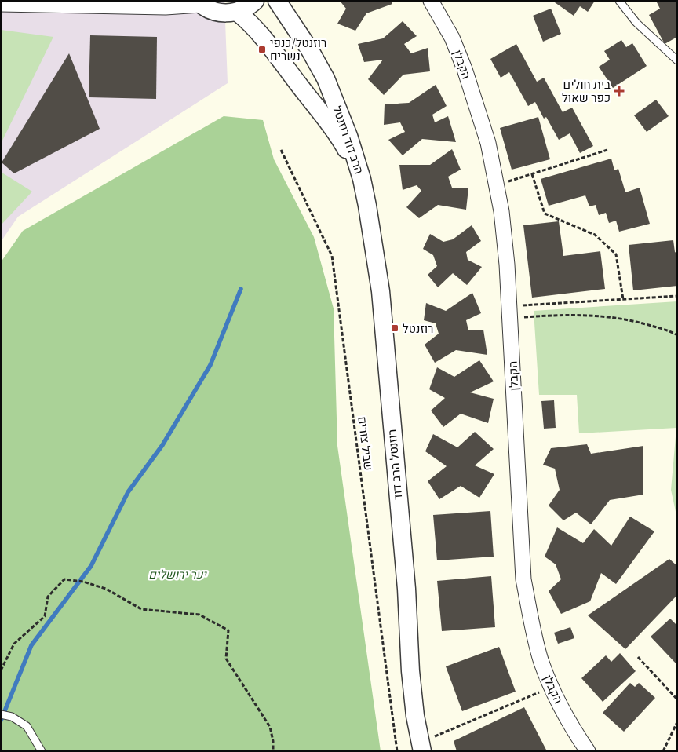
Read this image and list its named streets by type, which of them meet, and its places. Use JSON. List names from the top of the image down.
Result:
{
  "streets": {
    "street": ["הקבלן", "הרב דוד רוזנטל", "רוזנטל הרב דוד"],
    "path": ["שביל צורים"]
  },
  "crossings": [
    ["הרב דוד רוזנטל", "רוזנטל הרב דוד"]
  ],
  "parks": ["יער ירושלים"],
  "places": {
    "transit": ["רוזנטל/כנפי נשרים", "רוזנטל"],
    "health": ["בית חולים כפר שאול"]
  }
}
